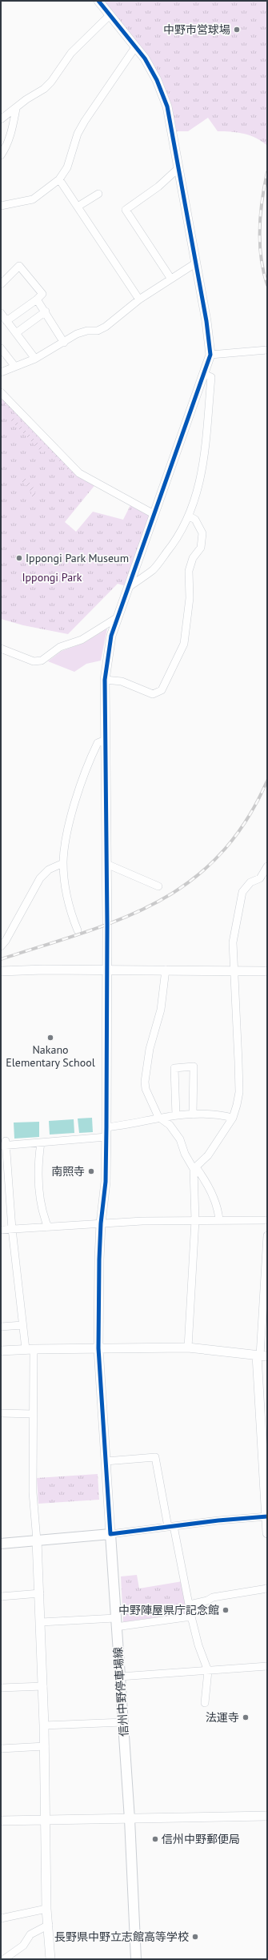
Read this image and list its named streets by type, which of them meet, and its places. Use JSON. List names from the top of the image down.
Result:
{
  "streets": {
    "main road": ["信州中野停車場線"]
  },
  "parks": ["Ippongi Park"],
  "places": [
    "中野市営球場",
    "Ippongi Park Museum",
    "Nakano Elementary School",
    "南照寺",
    "中野陣屋県庁記念館",
    "法運寺",
    "信州中野郵便局",
    "長野県中野立志館高等学校"
  ]
}
